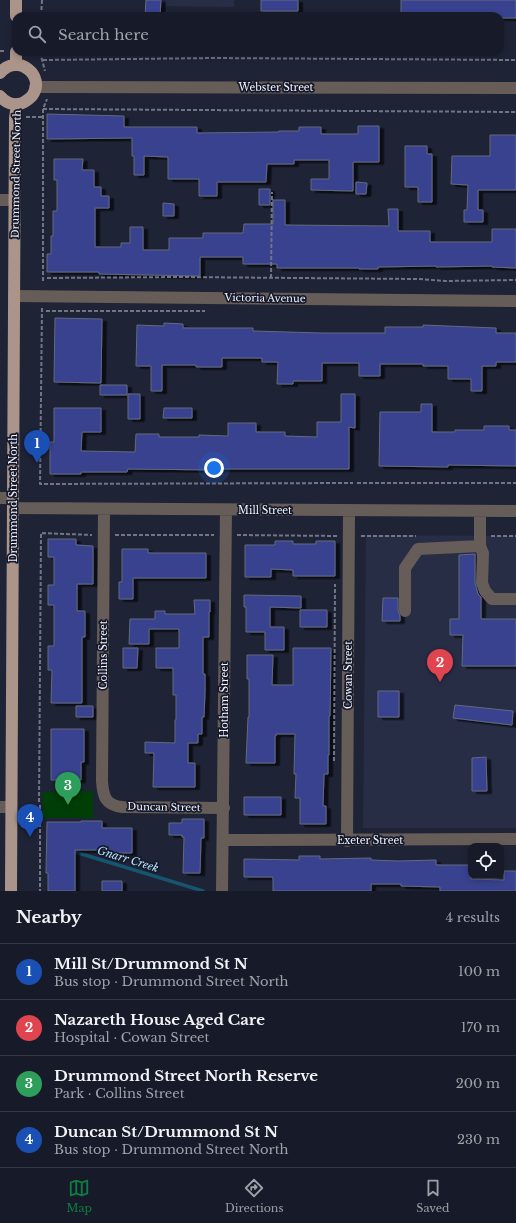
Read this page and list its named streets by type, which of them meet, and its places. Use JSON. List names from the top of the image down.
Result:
{
  "streets": {
    "main road": ["Drummond Street North"],
    "street": [
      "Webster Street",
      "Victoria Avenue",
      "Mill Street",
      "Collins Street",
      "Cowan Street",
      "Hotham Street",
      "Duncan Street",
      "Exeter Street"
    ]
  },
  "crossings": [
    ["Drummond Street North", "Victoria Avenue"],
    ["Drummond Street North", "Mill Street"],
    ["Mill Street", "Collins Street"],
    ["Mill Street", "Cowan Street"],
    ["Mill Street", "Hotham Street"],
    ["Collins Street", "Duncan Street"],
    ["Cowan Street", "Exeter Street"],
    ["Hotham Street", "Duncan Street"],
    ["Hotham Street", "Exeter Street"]
  ],
  "water": ["Gnarr Creek"],
  "page": {
    "search": "Search here",
    "pins": [
      "1",
      "2",
      "3",
      "4"
    ],
    "heading": ["Nearby", "4 results"],
    "list": [
      {
        "mark": "1",
        "name": "Mill St/Drummond St N",
        "note": "Bus stop · Drummond Street North",
        "value": "100 m"
      },
      {
        "mark": "2",
        "name": "Nazareth House Aged Care",
        "note": "Hospital · Cowan Street",
        "value": "170 m"
      },
      {
        "mark": "3",
        "name": "Drummond Street North Reserve",
        "note": "Park · Collins Street",
        "value": "200 m"
      },
      {
        "mark": "4",
        "name": "Duncan St/Drummond St N",
        "note": "Bus stop · Drummond Street North",
        "value": "230 m"
      }
    ],
    "nav": ["Map", "Directions", "Saved"]
  }
}
